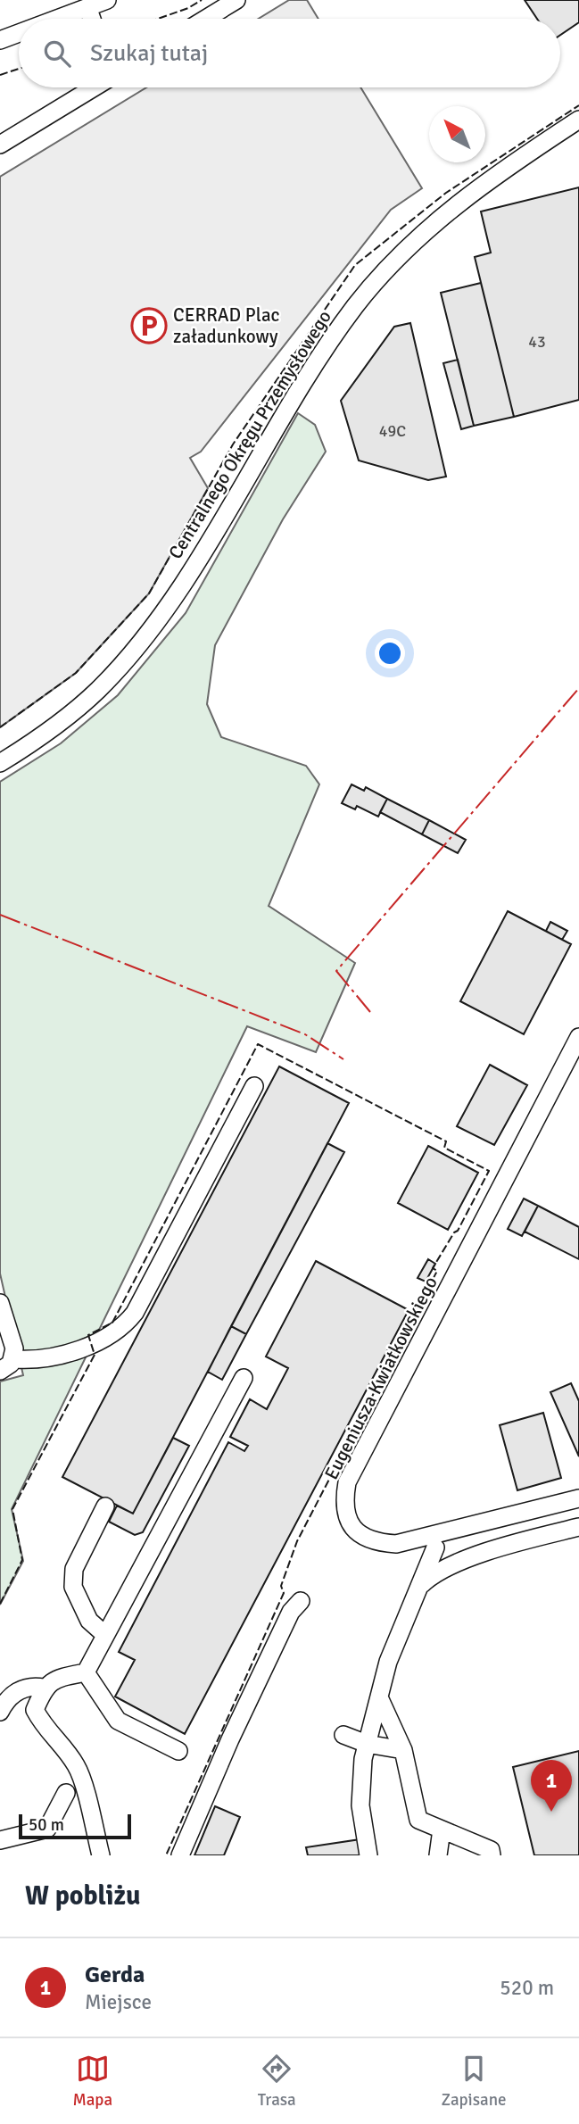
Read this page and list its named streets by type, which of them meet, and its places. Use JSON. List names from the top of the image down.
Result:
{
  "streets": {
    "street": ["Centralnego Okręgu Przemysłowego", "Eugeniusza Kwiatkowskiego"]
  },
  "places": {
    "parking": ["CERRAD Plac załadunkowy"]
  },
  "house_numbers": ["43", "49C"],
  "scale_bar": "50 m",
  "north": "top left",
  "page": {
    "search": "Szukaj tutaj",
    "pins": "1",
    "scale": "50 m",
    "heading": "W pobliżu",
    "list": [
      {
        "mark": "1",
        "name": "Gerda",
        "note": "Miejsce",
        "value": "520 m"
      }
    ],
    "nav": ["Mapa", "Trasa", "Zapisane"]
  }
}
